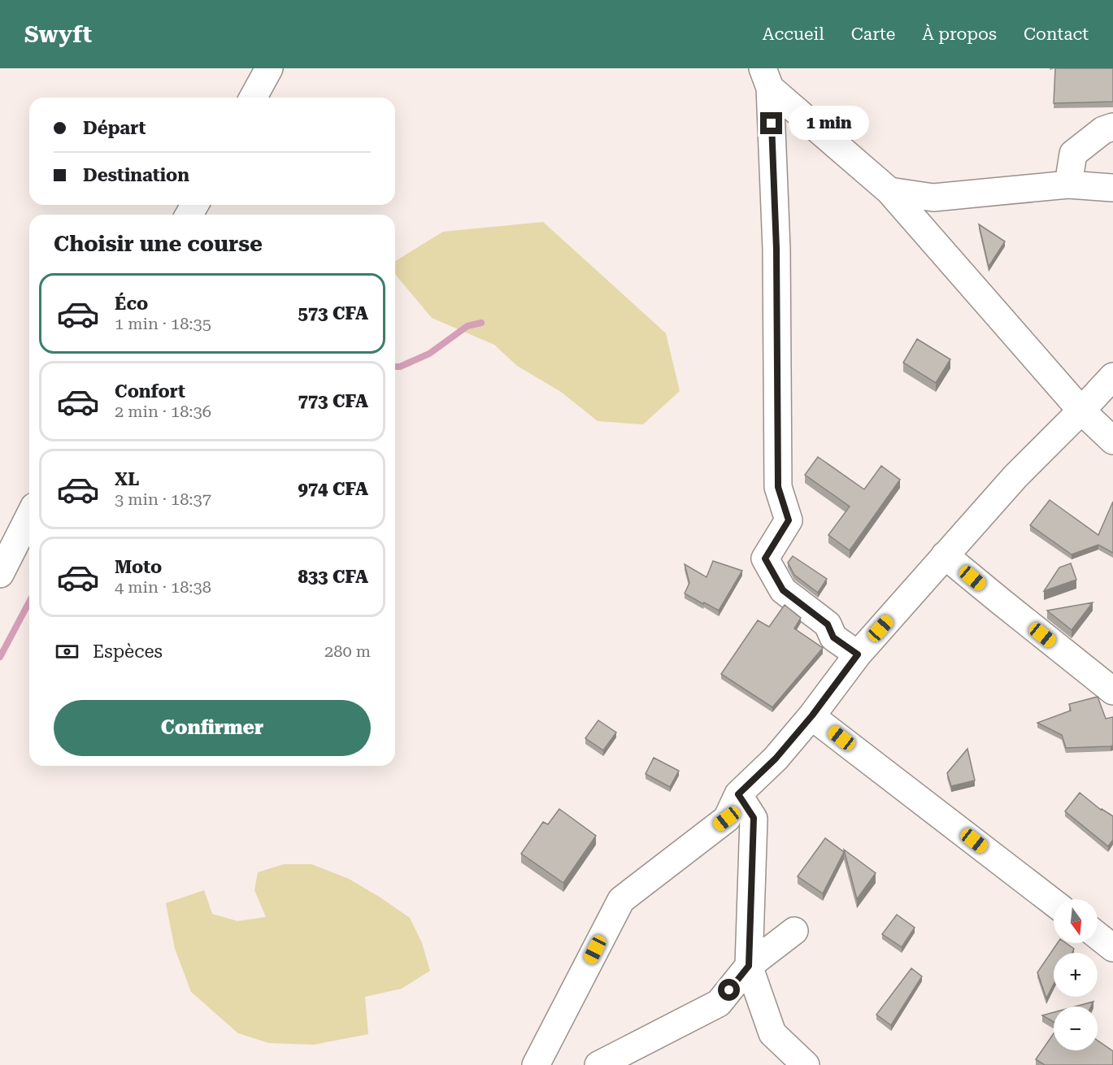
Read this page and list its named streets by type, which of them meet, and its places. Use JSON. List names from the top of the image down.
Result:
{
  "north": "bottom",
  "page": {
    "header": "Swyft",
    "nav": [
      "Accueil",
      "Carte",
      "À propos",
      "Contact"
    ],
    "banner": ["Départ", "Destination"],
    "bubble": "1 min",
    "heading": "Choisir une course",
    "list": [
      {
        "name": "Éco",
        "note": "1 min · 18:35",
        "value": "573 CFA"
      },
      {
        "name": "Confort",
        "note": "2 min · 18:36",
        "value": "773 CFA"
      },
      {
        "name": "XL",
        "note": "3 min · 18:37",
        "value": "974 CFA"
      },
      {
        "name": "Moto",
        "note": "4 min · 18:38",
        "value": "833 CFA"
      }
    ],
    "pay": ["Espèces", "280 m"],
    "buttons": "Confirmer",
    "map_buttons": ["+", "−"]
  }
}
